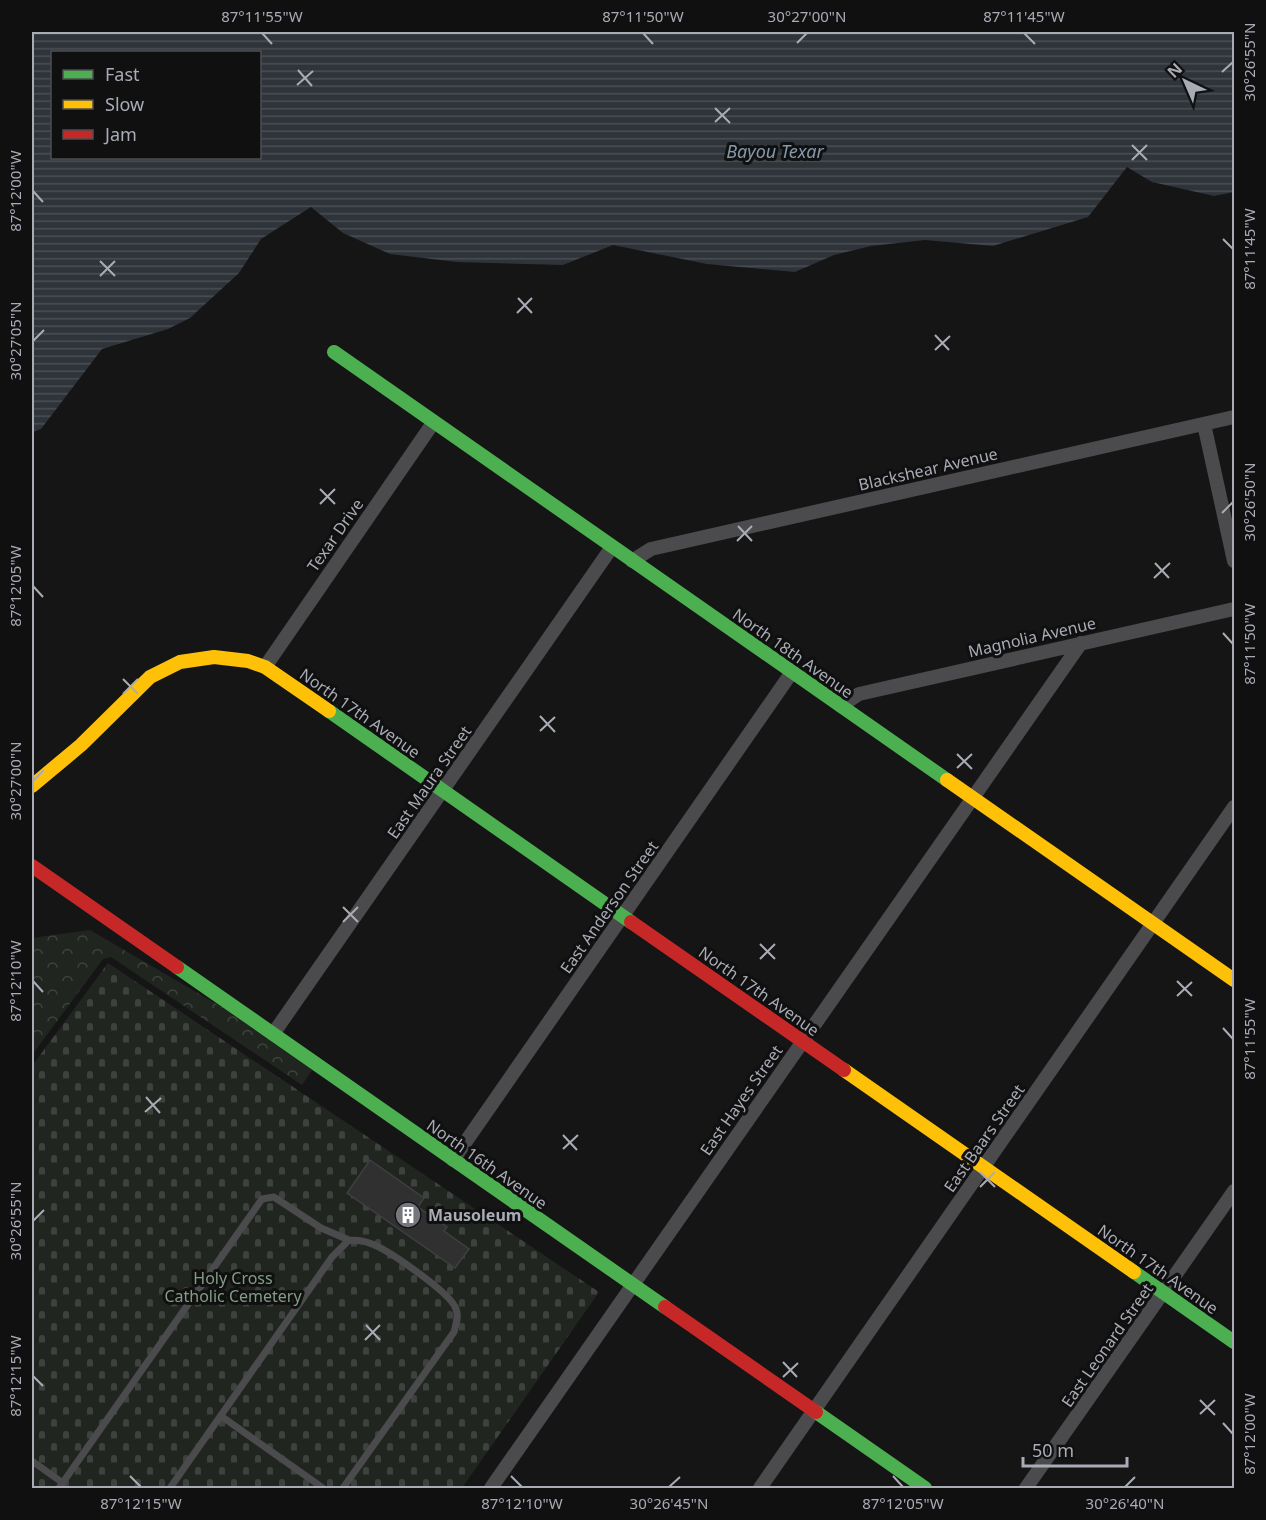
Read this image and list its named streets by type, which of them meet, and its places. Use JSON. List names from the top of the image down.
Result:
{
  "streets": {
    "street": [
      "Blackshear Avenue",
      "Texar Drive",
      "Magnolia Avenue",
      "North 18th Avenue",
      "North 17th Avenue",
      "East Maura Street",
      "East Anderson Street",
      "East Hayes Street",
      "East Baars Street",
      "North 16th Avenue",
      "East Leonard Street"
    ]
  },
  "crossings": [
    ["Blackshear Avenue", "North 18th Avenue"],
    ["Texar Drive", "North 18th Avenue"],
    ["Texar Drive", "North 17th Avenue"],
    ["Magnolia Avenue", "North 18th Avenue"],
    ["Magnolia Avenue", "East Hayes Street"],
    ["North 18th Avenue", "East Maura Street"],
    ["North 18th Avenue", "East Anderson Street"],
    ["North 18th Avenue", "East Hayes Street"],
    ["North 18th Avenue", "East Baars Street"],
    ["North 17th Avenue", "East Maura Street"],
    ["North 17th Avenue", "East Anderson Street"],
    ["North 17th Avenue", "East Hayes Street"],
    ["North 17th Avenue", "East Baars Street"],
    ["North 17th Avenue", "East Leonard Street"],
    ["East Maura Street", "North 16th Avenue"],
    ["East Anderson Street", "North 16th Avenue"],
    ["East Hayes Street", "North 16th Avenue"],
    ["East Baars Street", "North 16th Avenue"]
  ],
  "water": ["Bayou Texar"],
  "parks": ["Holy Cross Catholic Cemetery"],
  "places": {
    "building": ["Mausoleum"]
  },
  "legend": ["Fast", "Slow", "Jam"],
  "scale_bar": "50 m",
  "north": "top left",
  "coordinates": [
    "87°11'55\"W",
    "87°11'50\"W",
    "30°27'00\"N",
    "87°11'45\"W",
    "30°26'55\"N",
    "87°12'00\"W",
    "30°27'05\"N",
    "30°26'50\"N",
    "87°12'05\"W",
    "87°12'10\"W",
    "87°12'15\"W",
    "30°26'45\"N",
    "30°26'40\"N"
  ]
}
